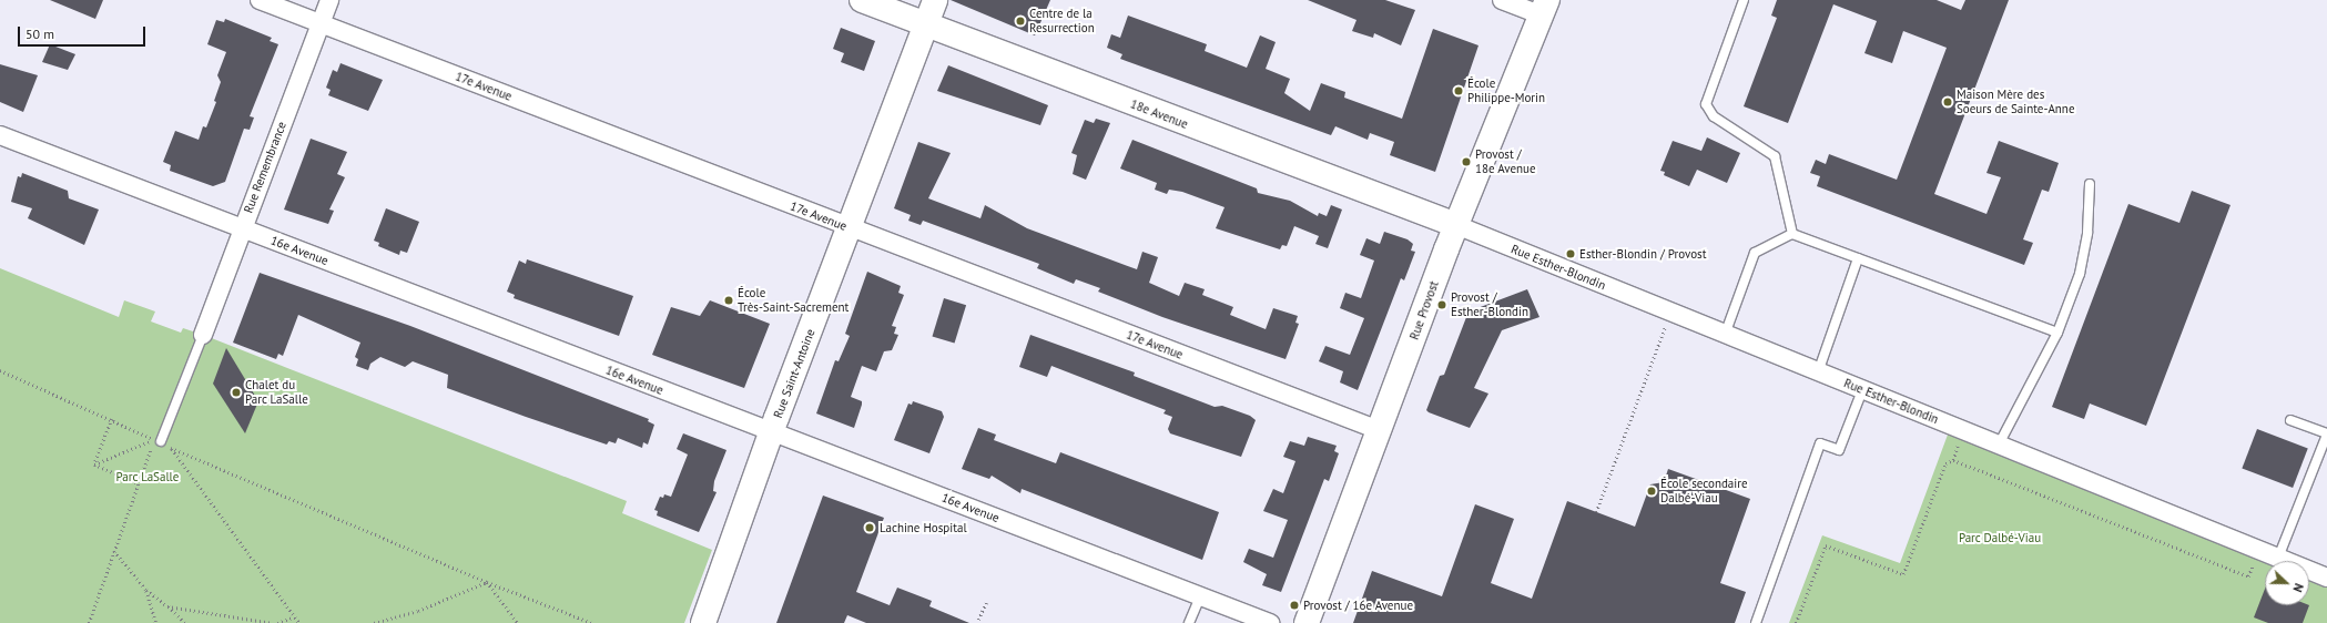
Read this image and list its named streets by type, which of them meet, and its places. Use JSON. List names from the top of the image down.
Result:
{
  "streets": {
    "street": [
      "17e Avenue",
      "18e Avenue",
      "Rue Remembrance",
      "16e Avenue",
      "Rue Esther-Blondin",
      "Rue Provost",
      "Rue Saint-Antoine"
    ]
  },
  "crossings": [
    ["17e Avenue", "Rue Remembrance"],
    ["17e Avenue", "Rue Provost"],
    ["17e Avenue", "Rue Saint-Antoine"],
    ["18e Avenue", "Rue Esther-Blondin"],
    ["18e Avenue", "Rue Provost"],
    ["18e Avenue", "Rue Saint-Antoine"],
    ["Rue Remembrance", "16e Avenue"],
    ["16e Avenue", "Rue Saint-Antoine"],
    ["Rue Esther-Blondin", "Rue Provost"]
  ],
  "parks": ["Parc LaSalle", "Parc Dalbé-Viau"],
  "places": [
    "Centre de la Resurrection",
    "École Philippe-Morin",
    "Maison Mère des Soeurs de Sainte-Anne",
    "Provost / 18e Avenue",
    "Esther-Blondin / Provost",
    "École Très-Saint-Sacrement",
    "Provost / Esther-Blondin",
    "Chalet du Parc LaSalle",
    "École secondaire Dalbé-Viau",
    "Lachine Hospital",
    "Provost / 16e Avenue"
  ],
  "scale_bar": "50 m",
  "north": "right"
}
